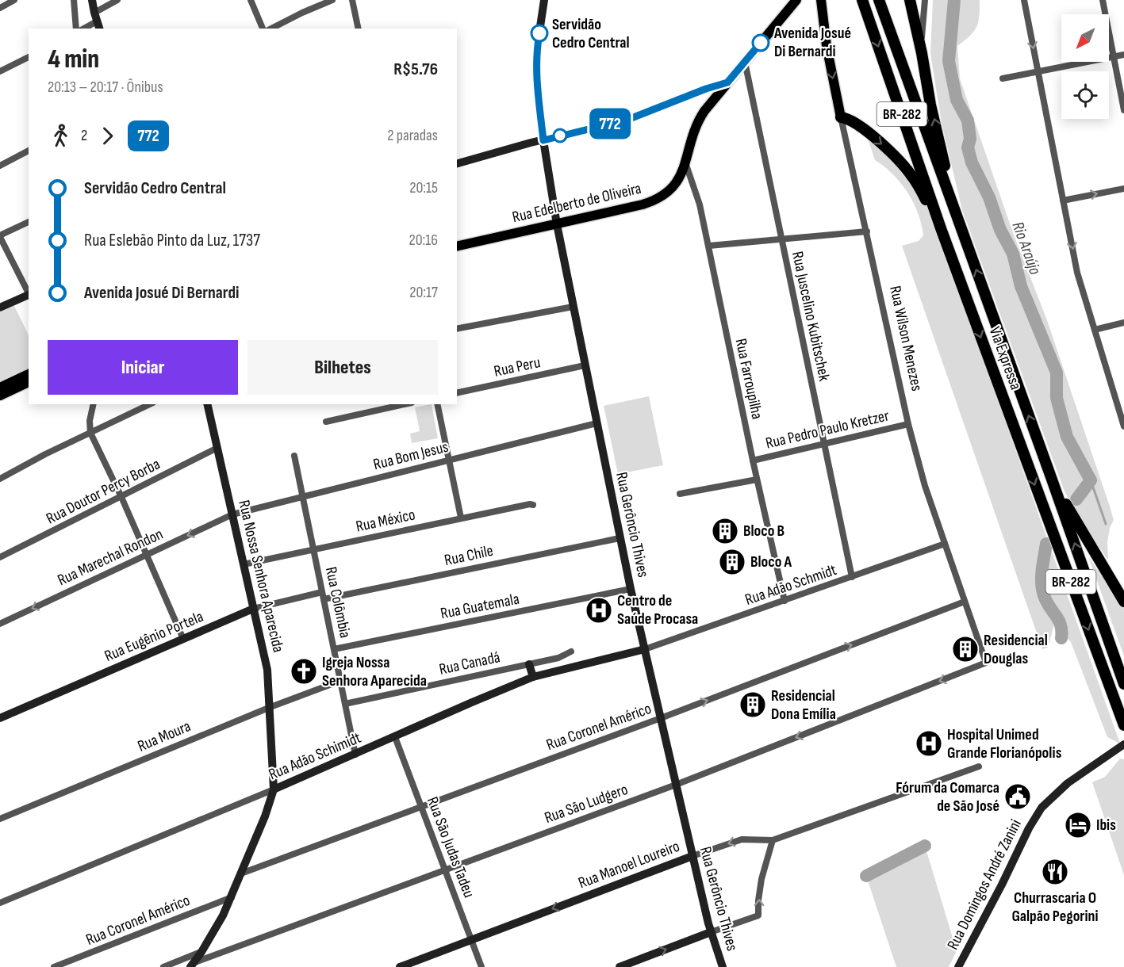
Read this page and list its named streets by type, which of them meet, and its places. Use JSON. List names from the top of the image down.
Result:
{
  "streets": {
    "highway": ["BR-282", "Via Expressa"],
    "main road": [
      "Rua Edelberto de Oliveira",
      "Rua Wilson Menezes",
      "Rua Gerôncio Thives",
      "Rua Nossa Senhora Aparecida",
      "Rua Eugênio Portela",
      "Rua Adão Schimidt",
      "Rua Manoel Loureiro",
      "Rua Domingos André Zanini"
    ],
    "street": [
      "Rua Juscelino Kubitschek",
      "Rua Peru",
      "Rua Farroupilha",
      "Rua Pedro Paulo Kretzer",
      "Rua Bom Jesus",
      "Rua Doutor Percy Borba",
      "Rua México",
      "Rua Chile",
      "Rua Marechal Rondon",
      "Rua Adão Schmidt",
      "Rua Colômbia",
      "Rua Guatemala",
      "Rua Canadá",
      "Rua Coronel Américo",
      "Rua Moura",
      "Rua São Ludgero",
      "Rua São Judas Tadeu"
    ]
  },
  "crossings": [
    ["Rua Edelberto de Oliveira", "Rua Farroupilha"],
    ["Rua Edelberto de Oliveira", "Rua Gerôncio Thives"],
    ["Rua Juscelino Kubitschek", "Rua Pedro Paulo Kretzer"],
    ["Rua Juscelino Kubitschek", "Rua Adão Schmidt"],
    ["Rua Wilson Menezes", "Rua Pedro Paulo Kretzer"],
    ["Rua Wilson Menezes", "Rua Adão Schmidt"],
    ["Rua Wilson Menezes", "Rua Coronel Américo"],
    ["Rua Wilson Menezes", "Rua São Ludgero"],
    ["Rua Peru", "Rua Gerôncio Thives"],
    ["Rua Farroupilha", "Rua Pedro Paulo Kretzer"],
    ["Rua Farroupilha", "Rua Adão Schmidt"],
    ["Rua Bom Jesus", "Rua Gerôncio Thives"],
    ["Rua Bom Jesus", "Rua Marechal Rondon"],
    ["Rua Bom Jesus", "Rua Nossa Senhora Aparecida"],
    ["Rua Bom Jesus", "Rua Colômbia"],
    ["Rua Doutor Percy Borba", "Rua Nossa Senhora Aparecida"],
    ["Rua México", "Rua Nossa Senhora Aparecida"],
    ["Rua México", "Rua Colômbia"],
    ["Rua Gerôncio Thives", "Rua Chile"],
    ["Rua Gerôncio Thives", "Rua Adão Schmidt"],
    ["Rua Gerôncio Thives", "Rua Guatemala"],
    ["Rua Gerôncio Thives", "Rua Coronel Américo"],
    ["Rua Gerôncio Thives", "Rua Adão Schimidt"],
    ["Rua Gerôncio Thives", "Rua São Ludgero"],
    ["Rua Gerôncio Thives", "Rua Manoel Loureiro"],
    ["Rua Chile", "Rua Colômbia"],
    ["Rua Marechal Rondon", "Rua Nossa Senhora Aparecida"],
    ["Rua Nossa Senhora Aparecida", "Rua Eugênio Portela"],
    ["Rua Nossa Senhora Aparecida", "Rua Coronel Américo"],
    ["Rua Nossa Senhora Aparecida", "Rua Moura"],
    ["Rua Nossa Senhora Aparecida", "Rua Adão Schimidt"],
    ["Rua Nossa Senhora Aparecida", "Rua São Ludgero"],
    ["Rua Adão Schmidt", "Rua Adão Schimidt"],
    ["Rua Colômbia", "Rua Guatemala"],
    ["Rua Colômbia", "Rua Eugênio Portela"],
    ["Rua Colômbia", "Rua Canadá"],
    ["Rua Colômbia", "Rua Moura"],
    ["Rua Colômbia", "Rua Adão Schimidt"],
    ["Rua Coronel Américo", "Rua São Judas Tadeu"],
    ["Rua Adão Schimidt", "Rua São Judas Tadeu"],
    ["Rua São Ludgero", "Rua São Judas Tadeu"],
    ["Rua São Judas Tadeu", "Rua Manoel Loureiro"]
  ],
  "one_way": ["Rua Marechal Rondon", "Rua São Ludgero", "Rua Manoel Loureiro"],
  "water": ["Rio Araújo"],
  "places": {
    "other": ["Servidão Cedro Central", "Avenida Josué Di Bernardi"],
    "building": [
      "Bloco B",
      "Bloco A",
      "Residencial Douglas",
      "Residencial Dona Emília"
    ],
    "hospital": ["Centro de Saúde Procasa", "Hospital Unimed Grande Florianópolis"],
    "church": ["Igreja Nossa Senhora Aparecida"],
    "public building": ["Fórum da Comarca de São José"],
    "hotel": ["Ibis"],
    "restaurant": ["Churrascaria O Galpão Pegorini"]
  },
  "lines": ["bus line 772"],
  "north": "bottom left",
  "page": {
    "on_map": "772",
    "heading": ["4 min", "20:13 – 20:17 · Ônibus", "R$5.76"],
    "legs": ["2", "772", "2 paradas"],
    "list": [
      {
        "name": "Servidão Cedro Central",
        "value": "20:15"
      },
      {
        "name": "Rua Eslebão Pinto da Luz, 1737",
        "value": "20:16"
      },
      {
        "name": "Avenida Josué Di Bernardi",
        "value": "20:17"
      }
    ],
    "buttons": ["Iniciar", "Bilhetes"]
  }
}
